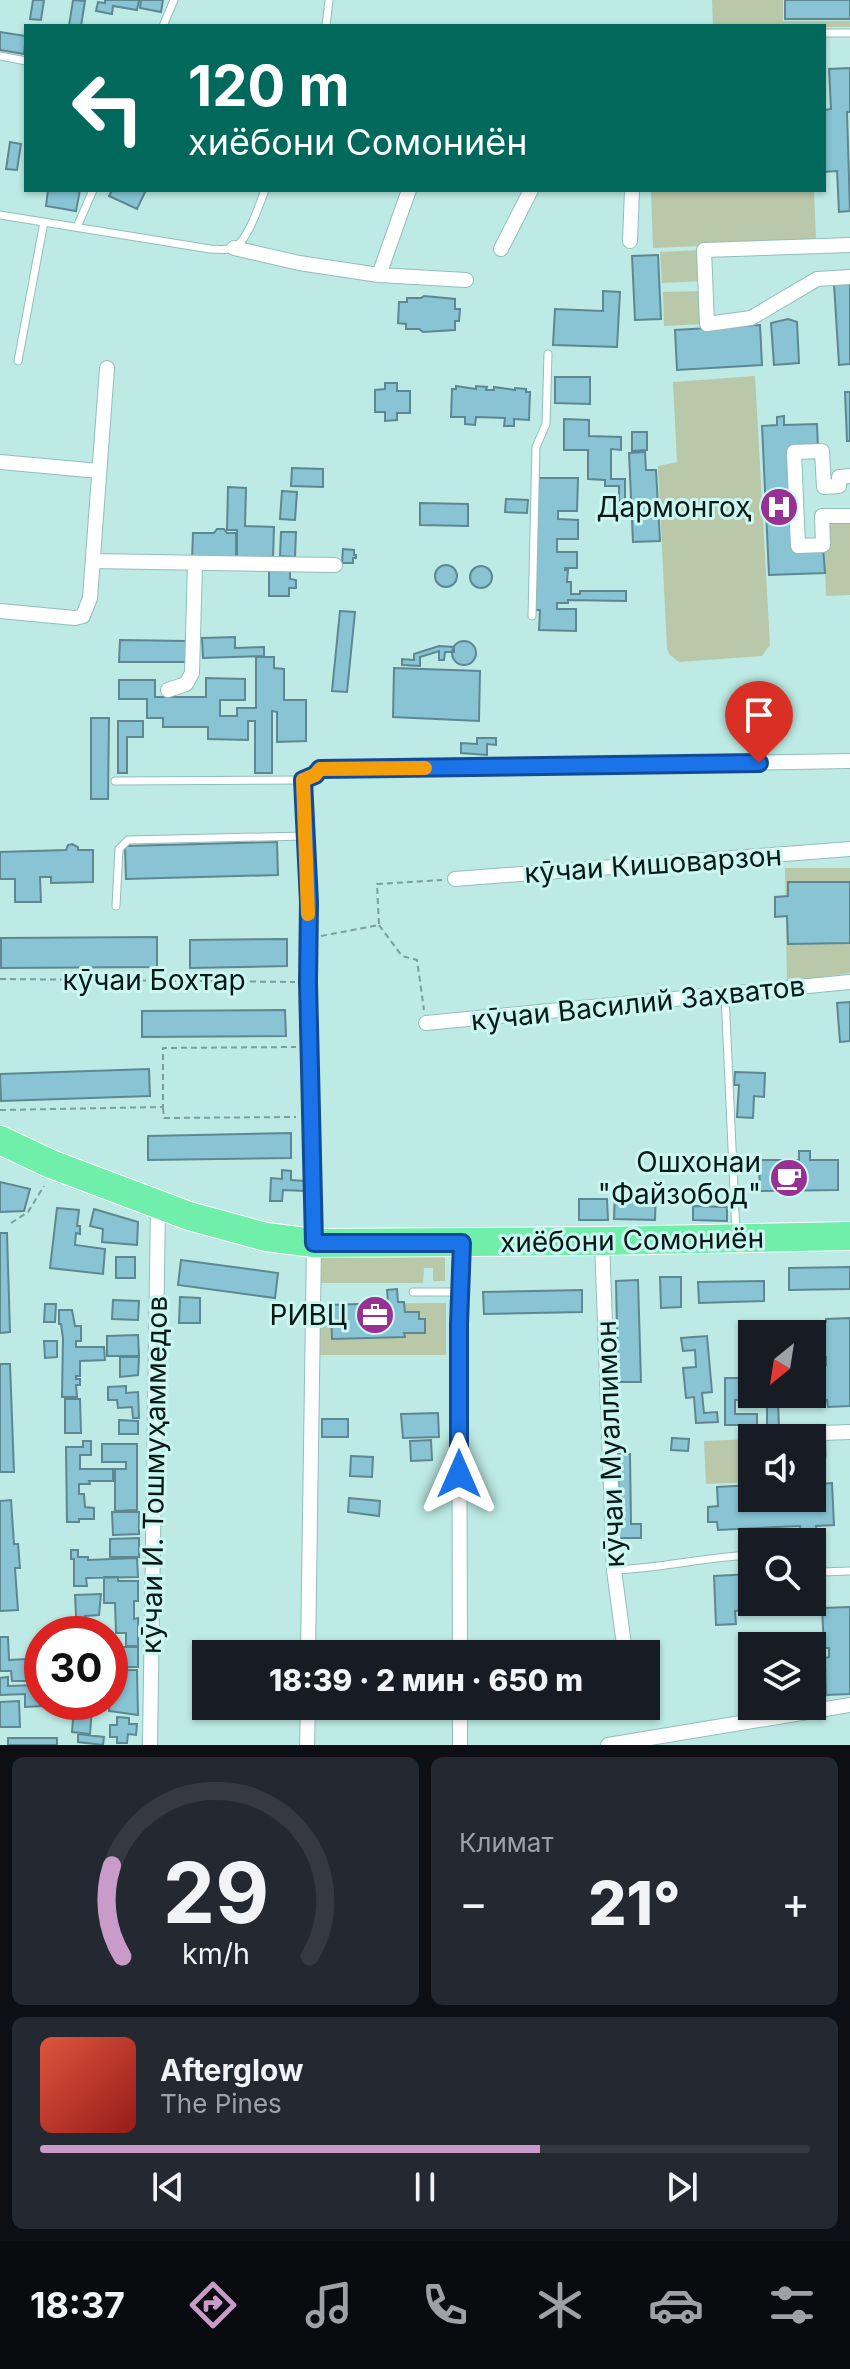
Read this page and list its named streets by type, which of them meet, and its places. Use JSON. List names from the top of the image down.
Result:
{
  "streets": {
    "highway": ["хиёбони Сомониён"],
    "street": [
      "кӯчаи Кишоварзон",
      "кӯчаи Василий Захватов",
      "кӯчаи Муаллимон",
      "кӯчаи И. Тошмуҳаммедов"
    ],
    "path": ["кӯчаи Бохтар"]
  },
  "crossings": [
    ["хиёбони Сомониён", "кӯчаи Муаллимон"],
    ["хиёбони Сомониён", "кӯчаи И. Тошмуҳаммедов"]
  ],
  "places": {
    "hospital": ["Дармонгоҳ"],
    "cafe": ["Ошхонаи \"Файзобод\""],
    "office": ["РИВЦ"]
  },
  "north": "bottom left",
  "page": {
    "turn": ["120 m", "хиёбони Сомониён"],
    "limit": "30",
    "trip": "18:39 · 2 мин · 650 m",
    "tile": "Климат",
    "heat": ["−", "21°", "+"],
    "song": ["Afterglow", "The Pines"],
    "tabs": "18:37",
    "gauge": ["29", "km/h"]
  }
}
